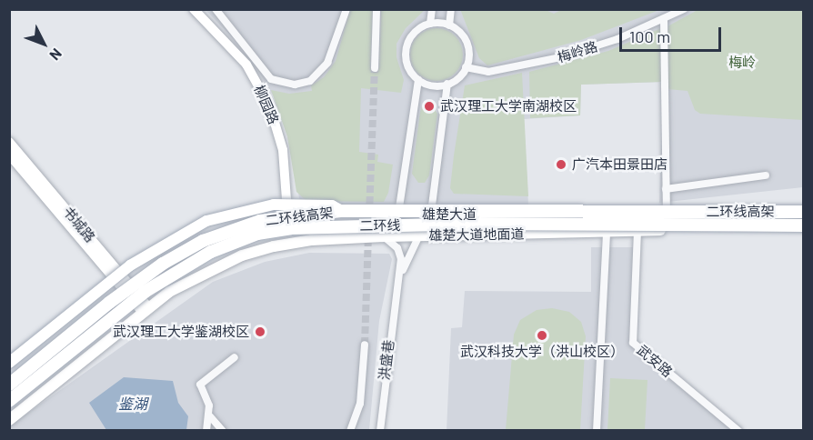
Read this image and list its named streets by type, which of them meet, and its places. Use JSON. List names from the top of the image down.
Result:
{
  "streets": {
    "highway": ["二环线高架", "二环线"],
    "main road": [
      "柳园路",
      "雄楚大道",
      "书城路",
      "雄楚大道地面道"
    ],
    "street": ["梅岭路", "洪盛巷", "武安路"]
  },
  "crossings": [
    ["柳园路", "雄楚大道"],
    ["二环线高架", "雄楚大道"],
    ["雄楚大道", "书城路"],
    ["书城路", "雄楚大道地面道"],
    ["二环线", "雄楚大道地面道"],
    ["雄楚大道地面道", "洪盛巷"],
    ["雄楚大道地面道", "武安路"]
  ],
  "water": ["鉴湖"],
  "parks": ["梅岭"],
  "places": [
    "武汉理工大学南湖校区",
    "广汽本田景田店",
    "武汉理工大学鉴湖校区",
    "武汉科技大学（洪山校区）"
  ],
  "scale_bar": "100 m",
  "north": "bottom right"
}
